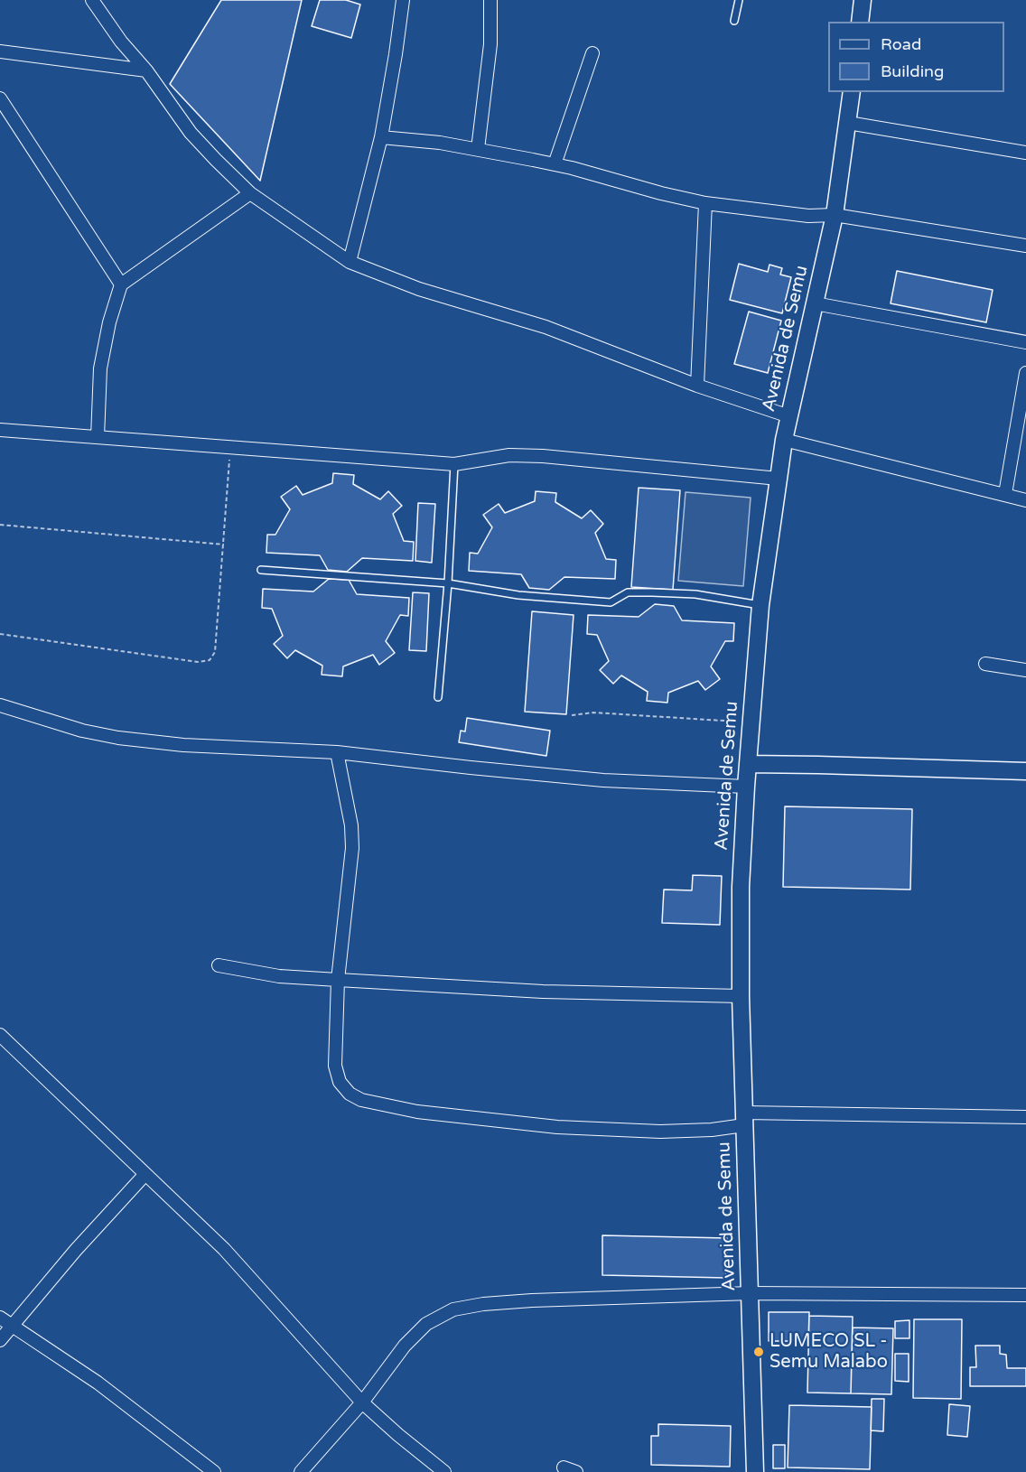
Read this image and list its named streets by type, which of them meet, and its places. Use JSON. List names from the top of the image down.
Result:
{
  "streets": {
    "main road": ["Avenida de Semu"]
  },
  "places": ["LUMECO SL - Semu Malabo"],
  "legend": ["Road", "Building"]
}
